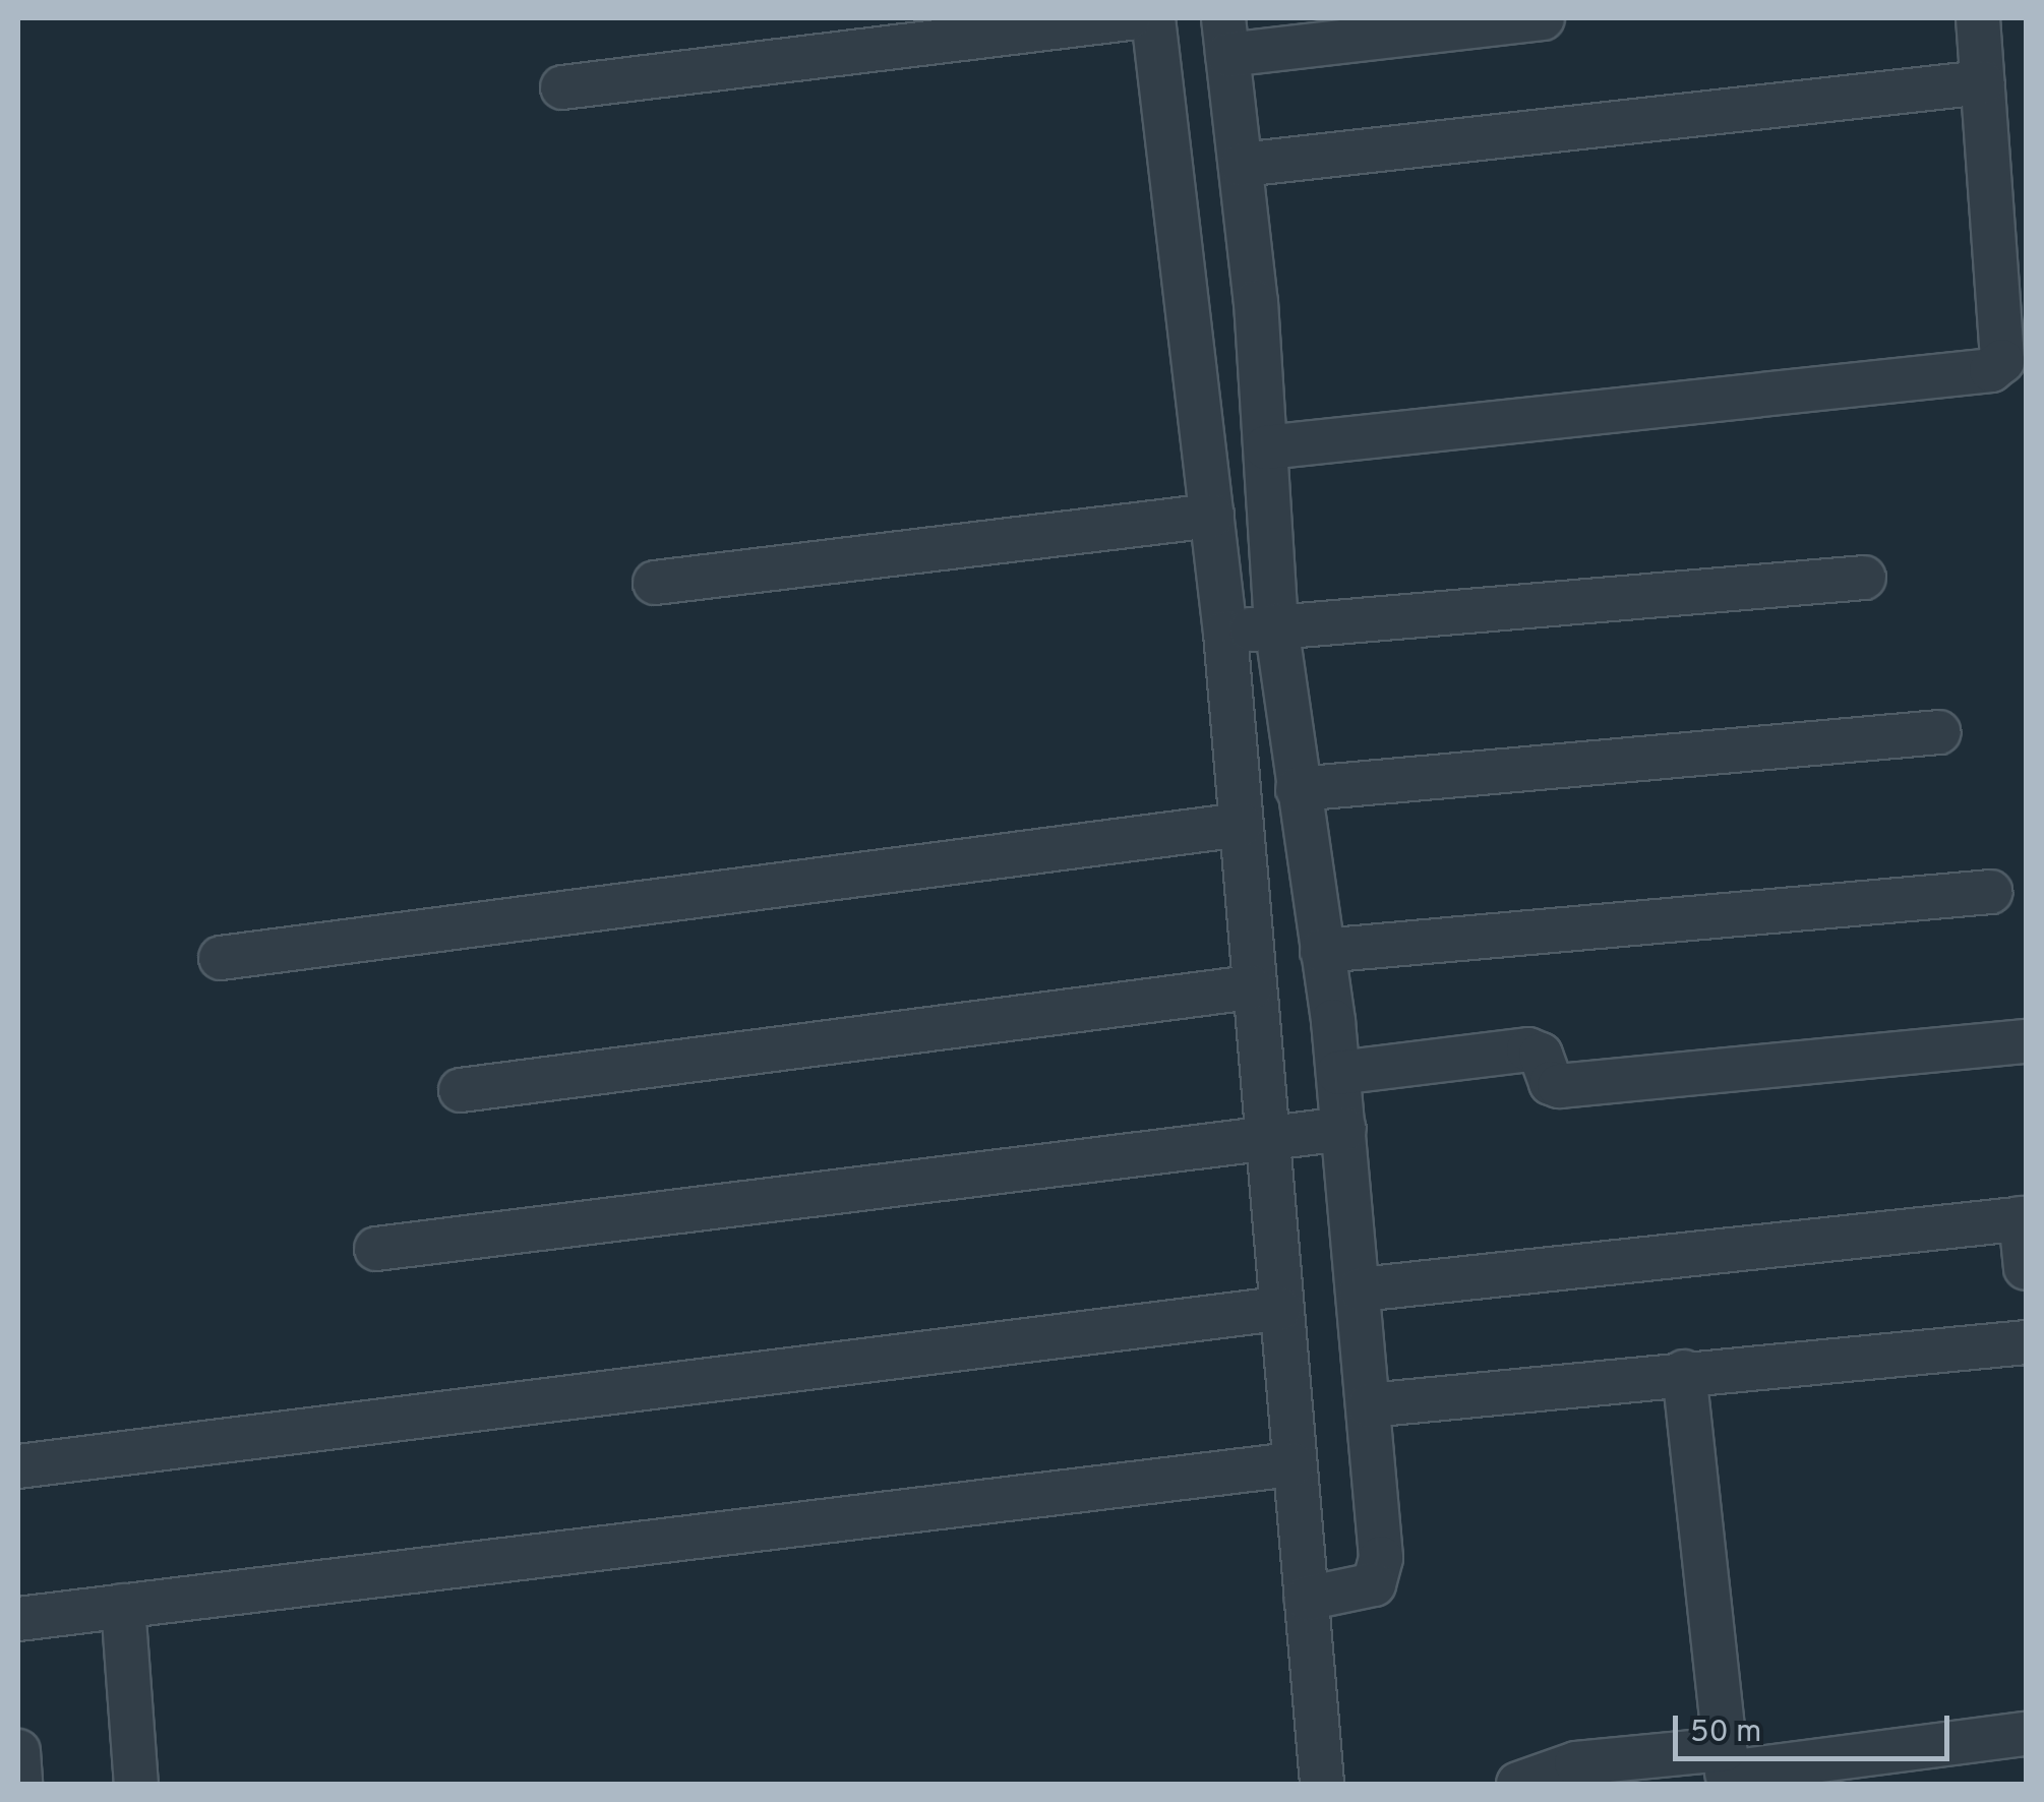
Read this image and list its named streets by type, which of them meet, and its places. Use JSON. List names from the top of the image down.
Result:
{
  "scale_bar": "50 m"
}
